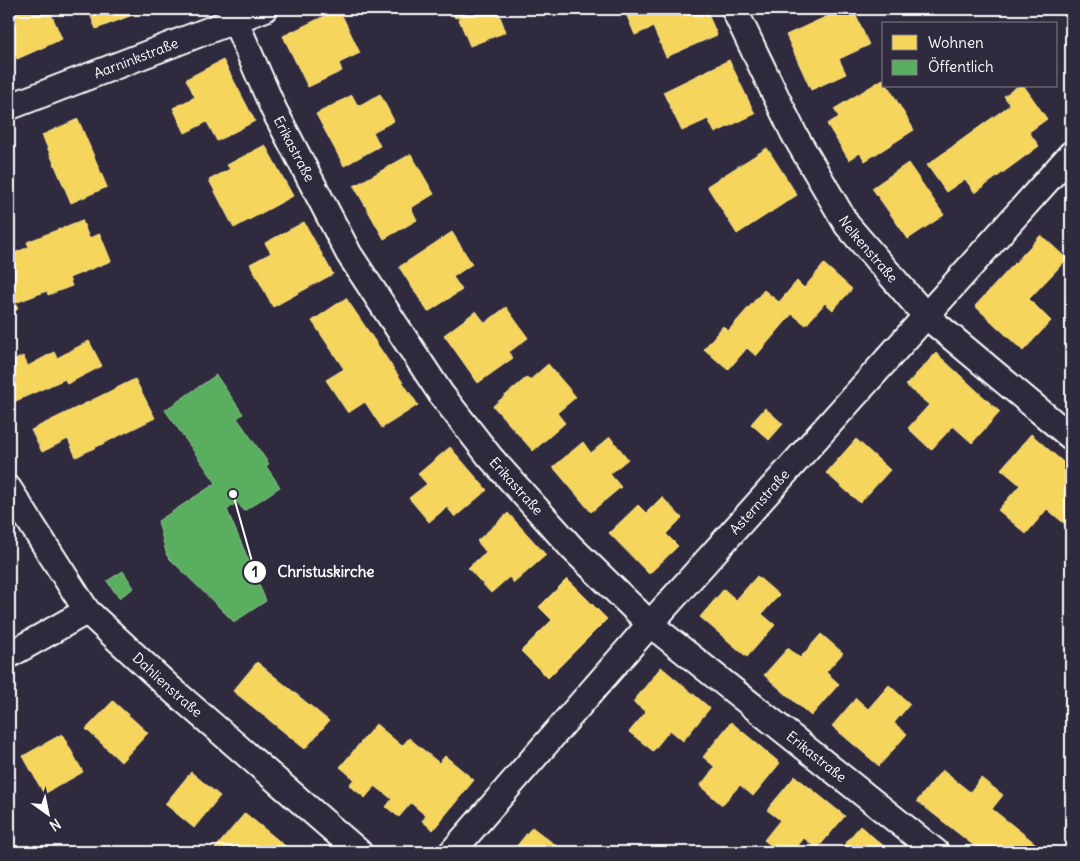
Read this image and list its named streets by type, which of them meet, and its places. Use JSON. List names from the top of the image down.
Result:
{
  "streets": {
    "street": [
      "Aarninkstraße",
      "Erikastraße",
      "Nelkenstraße",
      "Asternstraße",
      "Dahlienstraße"
    ]
  },
  "crossings": [
    ["Aarninkstraße", "Erikastraße"],
    ["Erikastraße", "Asternstraße"],
    ["Nelkenstraße", "Asternstraße"]
  ],
  "places": ["Christuskirche"],
  "legend": ["Wohnen", "Öffentlich"],
  "north": "bottom right"
}
